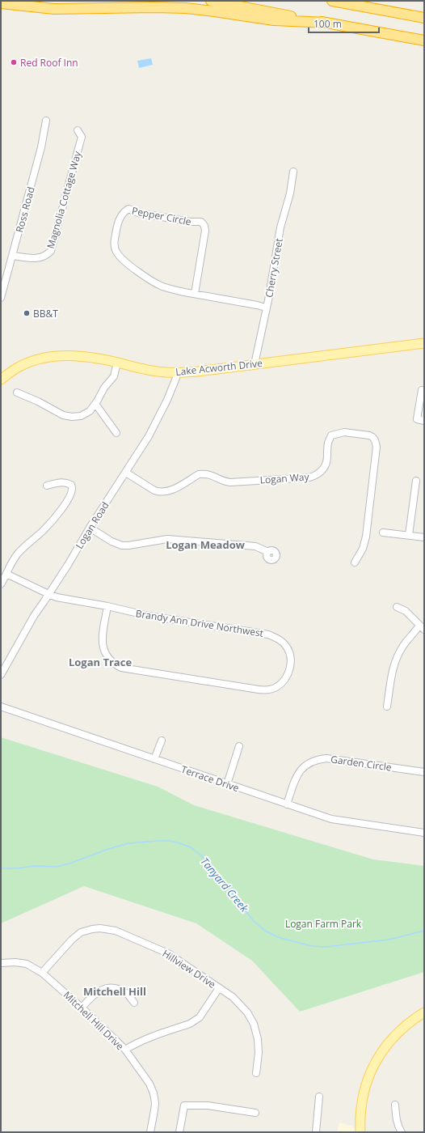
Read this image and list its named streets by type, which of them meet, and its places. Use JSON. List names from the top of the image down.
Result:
{
  "streets": {
    "main road": ["Lake Acworth Drive"],
    "street": [
      "Magnolia Cottage Way",
      "Ross Road",
      "Pepper Circle",
      "Cherry Street",
      "Logan Way",
      "Logan Road",
      "Brandy Ann Drive Northwest",
      "Garden Circle",
      "Terrace Drive",
      "Hillview Drive",
      "Mitchell Hill Drive"
    ]
  },
  "crossings": [
    ["Magnolia Cottage Way", "Ross Road"],
    ["Pepper Circle", "Cherry Street"],
    ["Cherry Street", "Lake Acworth Drive"],
    ["Lake Acworth Drive", "Logan Road"],
    ["Logan Way", "Logan Road"],
    ["Logan Road", "Brandy Ann Drive Northwest"],
    ["Garden Circle", "Terrace Drive"],
    ["Hillview Drive", "Mitchell Hill Drive"]
  ],
  "districts": ["Logan Meadow", "Logan Trace", "Mitchell Hill"],
  "water": ["Tanyard Creek"],
  "parks": ["Logan Farm Park"],
  "places": ["Red Roof Inn", "BB&T"],
  "scale_bar": "100 m"
}
